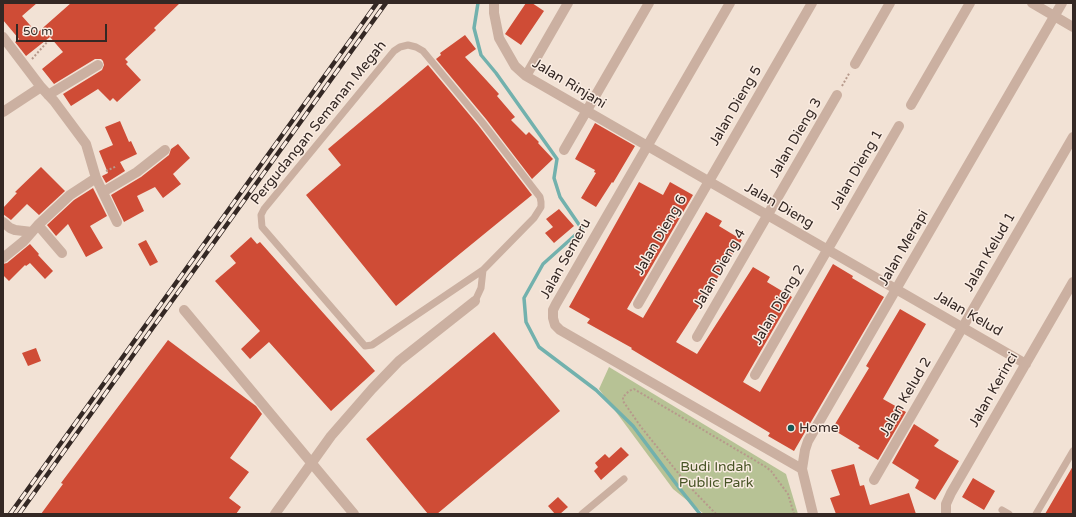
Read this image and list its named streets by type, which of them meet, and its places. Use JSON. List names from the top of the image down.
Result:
{
  "streets": {
    "street": [
      "Jalan Rinjani",
      "Jalan Dieng 5",
      "Jalan Dieng 3",
      "Jalan Dieng 1",
      "Jalan Dieng",
      "Jalan Dieng 6",
      "Jalan Merapi",
      "Jalan Kelud 1",
      "Jalan Semeru",
      "Jalan Dieng 4",
      "Jalan Dieng 2",
      "Jalan Kelud",
      "Jalan Kerinci",
      "Jalan Kelud 2"
    ],
    "lane": ["Pergudangan Semanan Megah"]
  },
  "crossings": [
    ["Jalan Rinjani", "Jalan Dieng"],
    ["Jalan Rinjani", "Jalan Semeru"],
    ["Jalan Dieng 5", "Jalan Dieng"],
    ["Jalan Dieng 5", "Jalan Dieng 6"],
    ["Jalan Dieng 3", "Jalan Dieng"],
    ["Jalan Dieng 3", "Jalan Dieng 4"],
    ["Jalan Dieng 1", "Jalan Dieng"],
    ["Jalan Dieng 1", "Jalan Dieng 2"],
    ["Jalan Dieng", "Jalan Dieng 6"],
    ["Jalan Dieng", "Jalan Merapi"],
    ["Jalan Dieng", "Jalan Semeru"],
    ["Jalan Dieng", "Jalan Dieng 4"],
    ["Jalan Dieng", "Jalan Dieng 2"],
    ["Jalan Dieng", "Jalan Kelud"],
    ["Jalan Merapi", "Jalan Semeru"],
    ["Jalan Merapi", "Jalan Kelud"],
    ["Jalan Kelud 1", "Jalan Kelud"],
    ["Jalan Kelud 1", "Jalan Kelud 2"],
    ["Jalan Kelud", "Jalan Kerinci"],
    ["Jalan Kelud", "Jalan Kelud 2"]
  ],
  "parks": ["Budi Indah Public Park"],
  "places": ["Home"],
  "scale_bar": "50 m"
}
